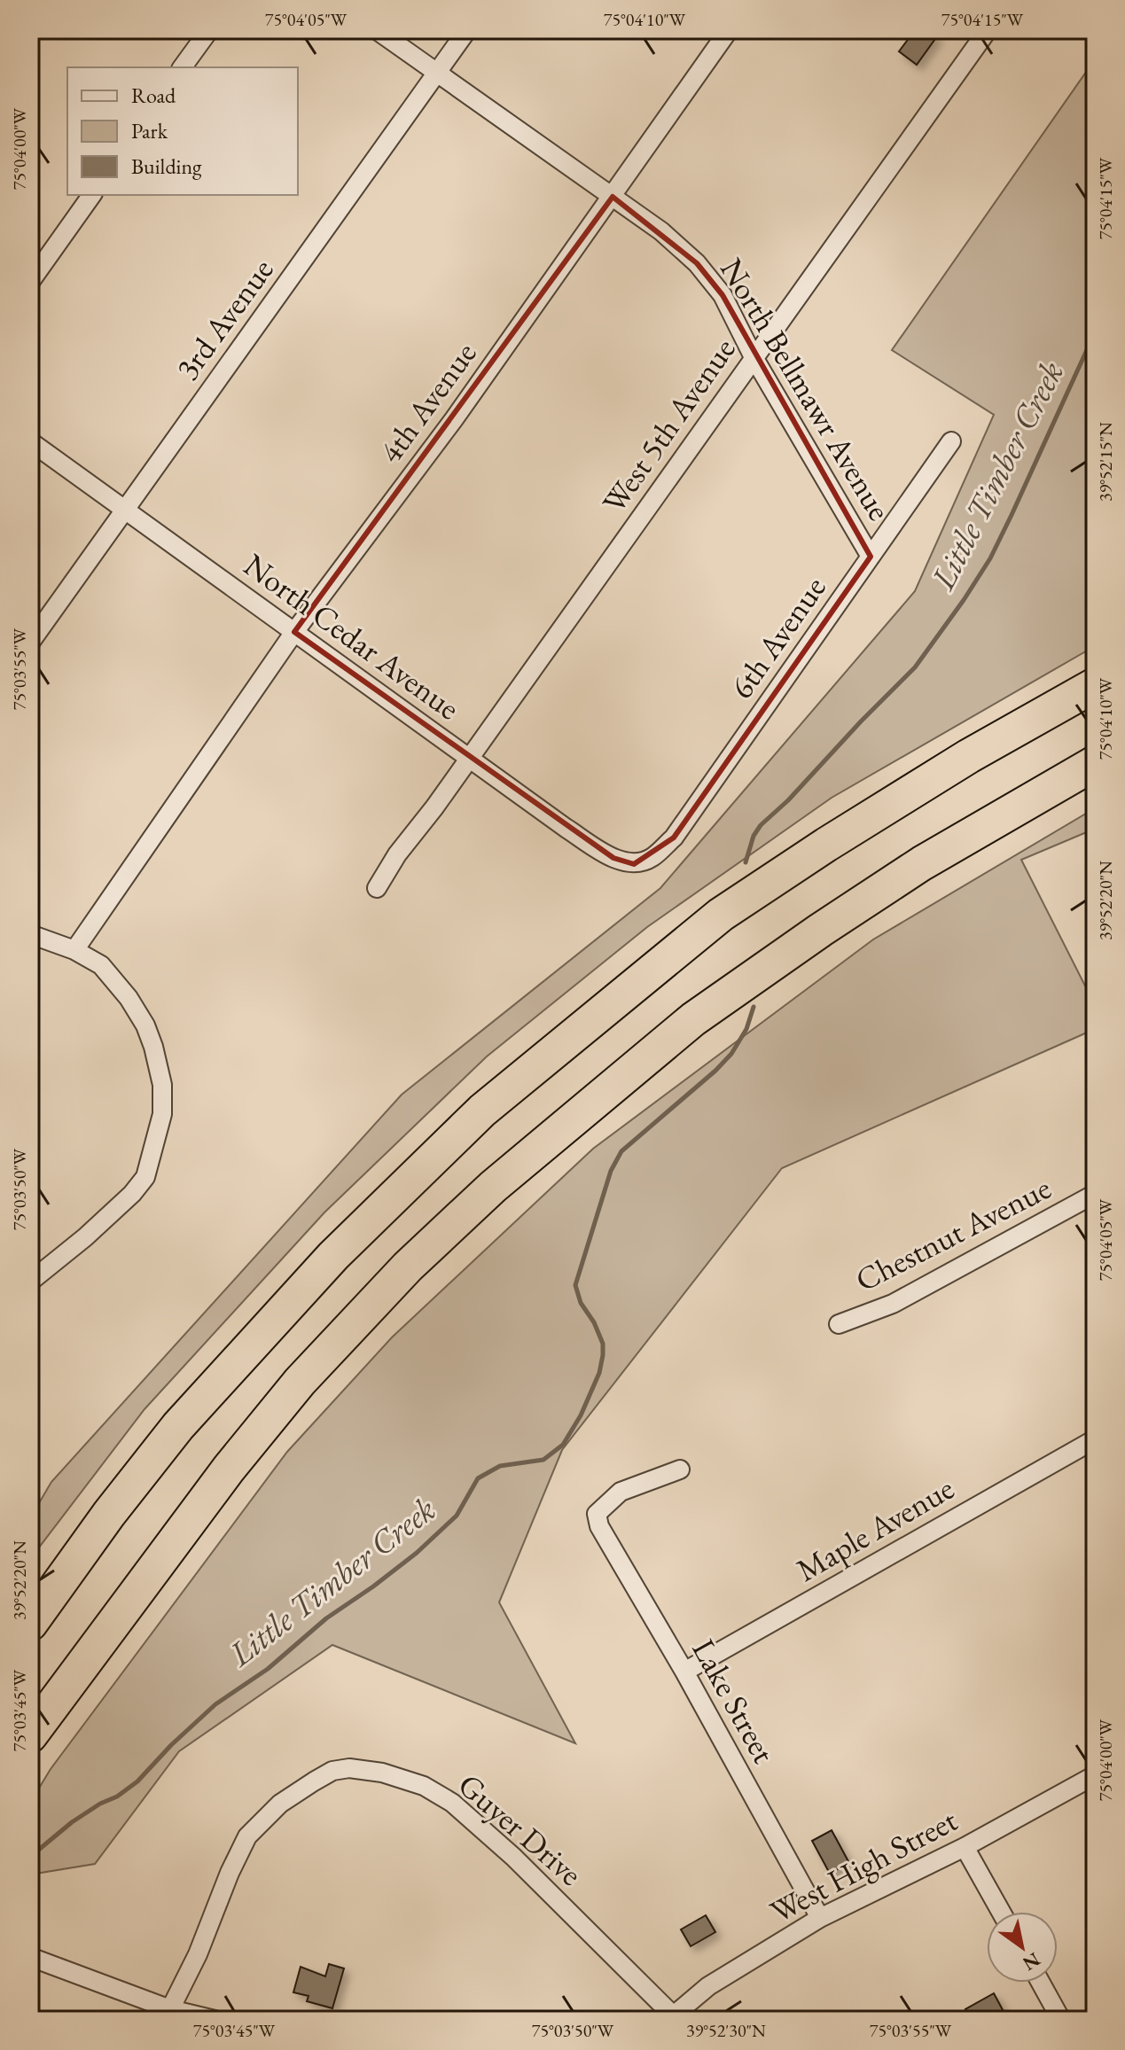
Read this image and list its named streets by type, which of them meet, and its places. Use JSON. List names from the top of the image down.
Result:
{
  "streets": {
    "street": [
      "3rd Avenue",
      "North Bellmawr Avenue",
      "4th Avenue",
      "West 5th Avenue",
      "North Cedar Avenue",
      "6th Avenue",
      "Chestnut Avenue",
      "Maple Avenue",
      "Lake Street",
      "Guyer Drive",
      "West High Street"
    ]
  },
  "crossings": [
    ["3rd Avenue", "North Bellmawr Avenue"],
    ["3rd Avenue", "North Cedar Avenue"],
    ["North Bellmawr Avenue", "4th Avenue"],
    ["North Bellmawr Avenue", "West 5th Avenue"],
    ["North Bellmawr Avenue", "6th Avenue"],
    ["4th Avenue", "North Cedar Avenue"],
    ["West 5th Avenue", "North Cedar Avenue"],
    ["North Cedar Avenue", "6th Avenue"],
    ["Maple Avenue", "Lake Street"],
    ["Lake Street", "West High Street"],
    ["Guyer Drive", "West High Street"]
  ],
  "water": ["Little Timber Creek"],
  "legend": ["Road", "Park", "Building"],
  "north": "bottom right",
  "coordinates": [
    "75°04'05\"W",
    "75°04'10\"W",
    "75°04'15\"W",
    "75°04'00\"W",
    "39°52'15\"N",
    "75°03'55\"W",
    "39°52'20\"N",
    "75°03'50\"W",
    "75°03'45\"W",
    "39°52'30\"N"
  ]
}
